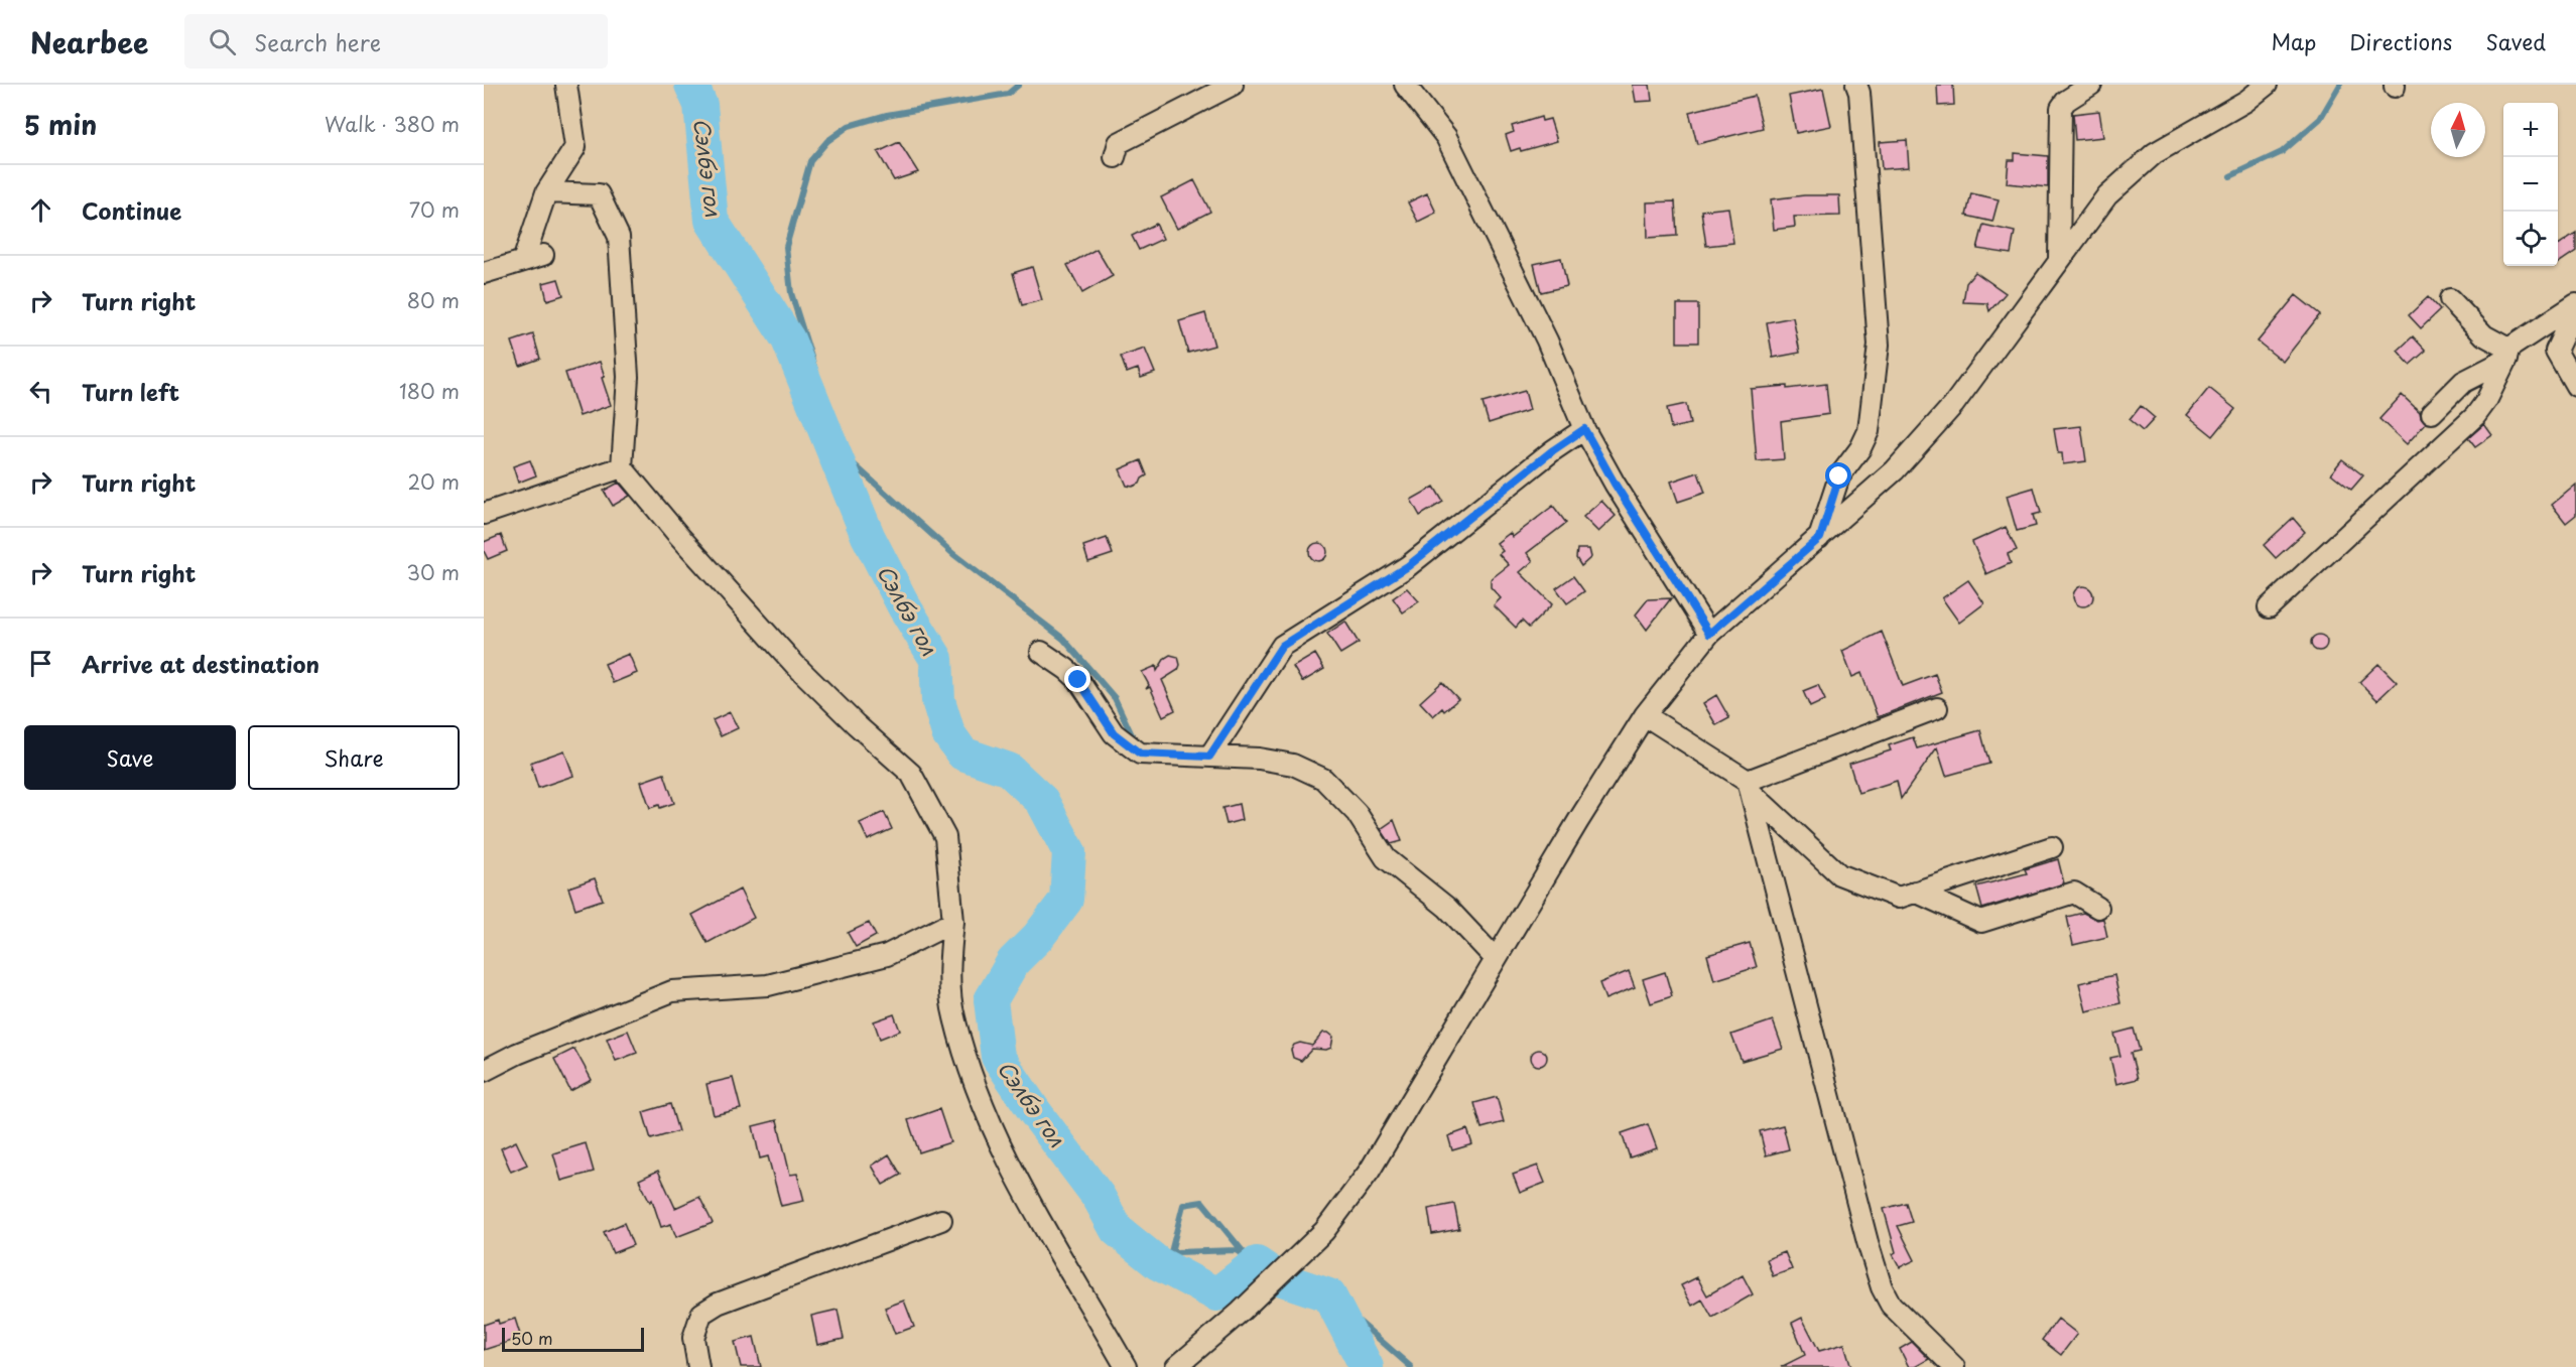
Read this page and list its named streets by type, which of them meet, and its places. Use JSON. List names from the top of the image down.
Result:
{
  "water": ["Сэлбэ гол"],
  "scale_bar": "50 m",
  "north": "top",
  "page": {
    "header": "Nearbee",
    "search": "Search here",
    "nav": ["Map", "Directions", "Saved"],
    "heading": ["5 min", "Walk · 380 m"],
    "map_buttons": ["+", "−"],
    "list": [
      ["Continue", "70 m"],
      ["Turn right", "80 m"],
      ["Turn left", "180 m"],
      ["Turn right", "20 m"],
      ["Turn right", "30 m"],
      "Arrive at destination"
    ],
    "buttons": ["Save", "Share"],
    "scale": "50 m"
  }
}
